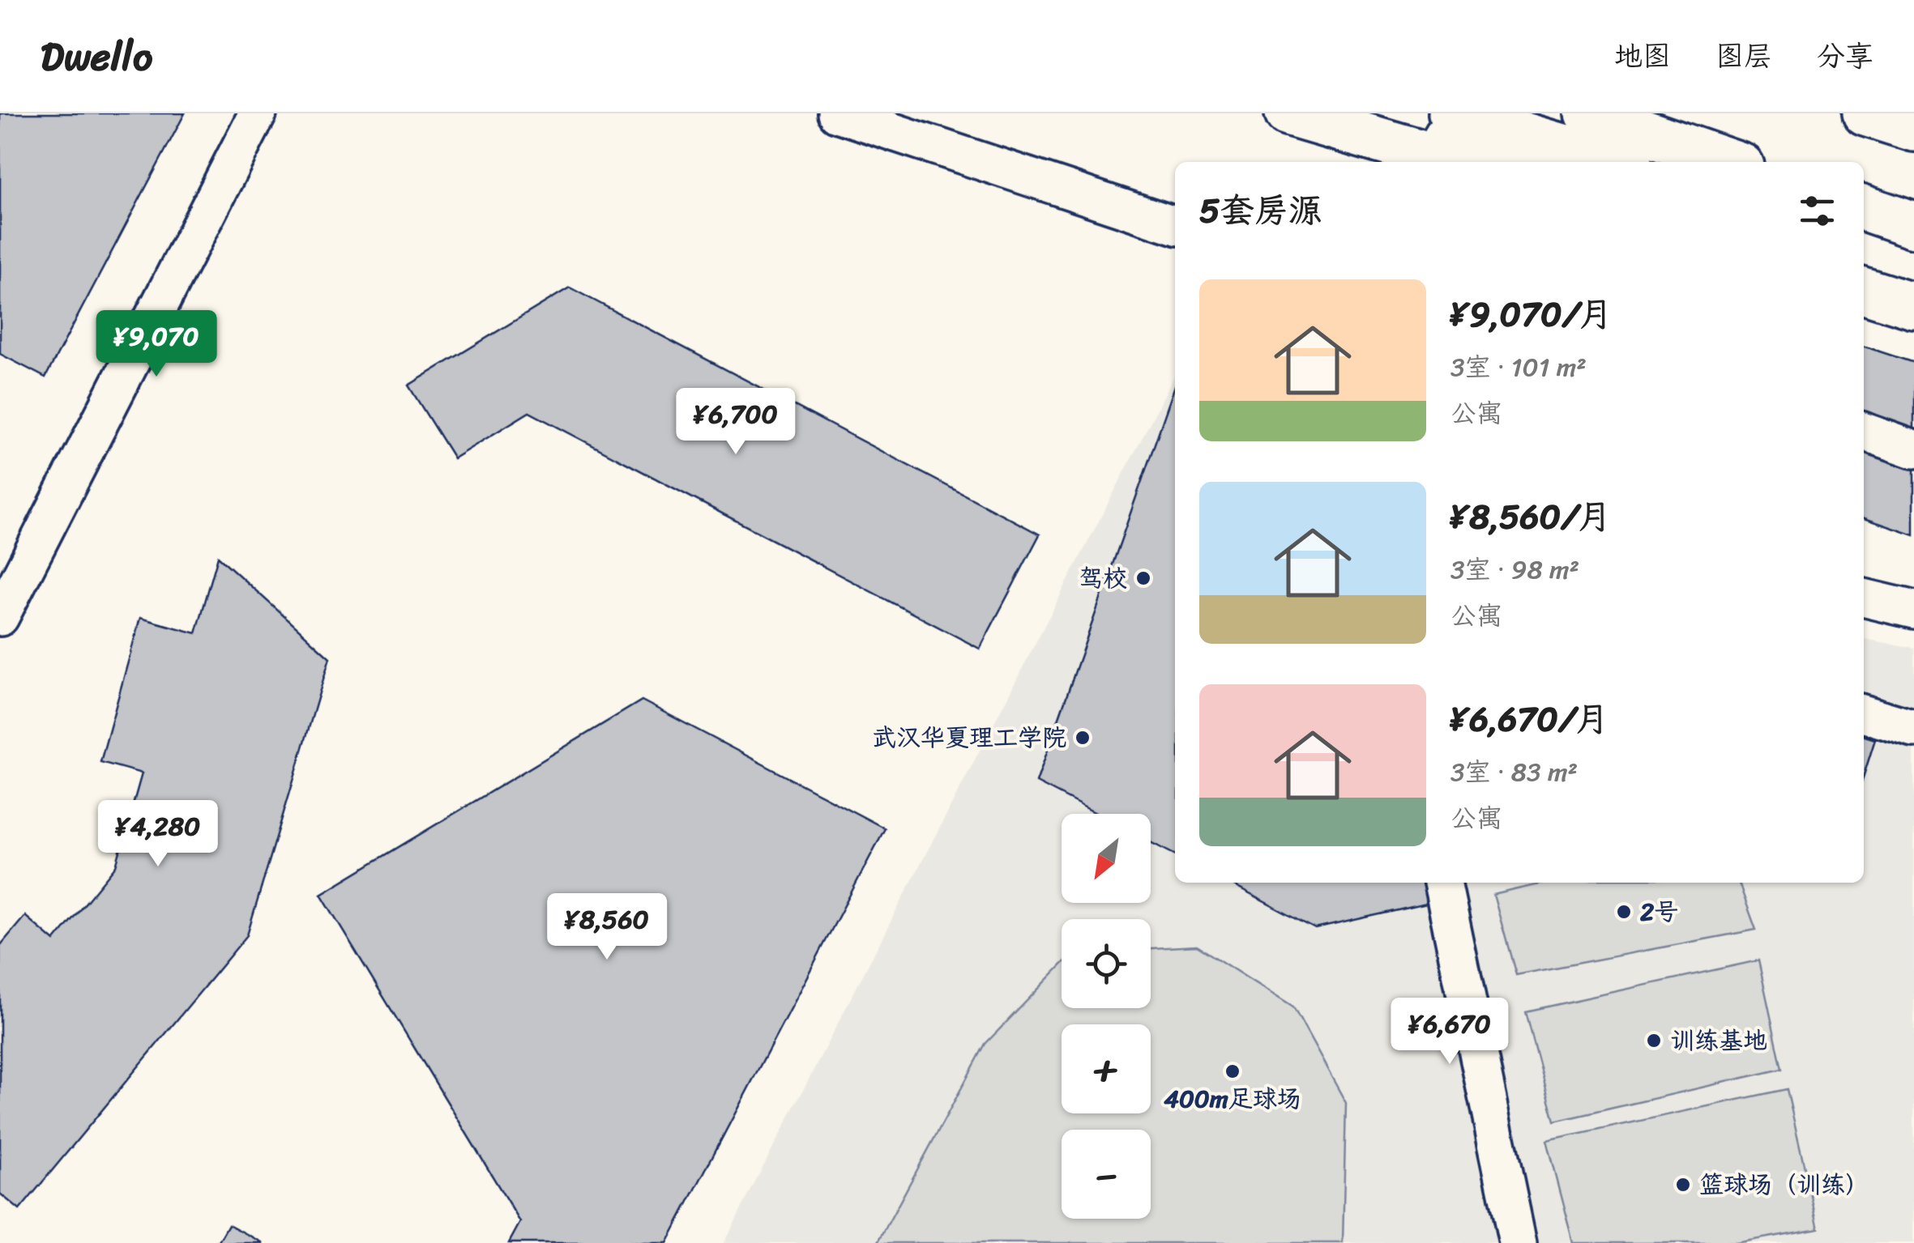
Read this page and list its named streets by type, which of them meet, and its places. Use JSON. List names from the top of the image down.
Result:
{
  "places": [
    "驾校",
    "武汉华夏理工学院",
    "2号",
    "训练基地",
    "400m足球场",
    "篮球场（训练）"
  ],
  "north": "bottom left",
  "page": {
    "header": "Dwello",
    "nav": ["地图", "图层", "分享"],
    "heading": "5套房源",
    "list": [
      {
        "name": "¥9,070/月",
        "note": "3室 · 101 m² · 公寓"
      },
      {
        "name": "¥8,560/月",
        "note": "3室 · 98 m² · 公寓"
      },
      {
        "name": "¥6,670/月",
        "note": "3室 · 83 m² · 公寓"
      }
    ],
    "price": [
      "¥9,070",
      "¥6,700",
      "¥4,280",
      "¥8,560",
      "¥6,670"
    ],
    "map_buttons": ["+", "−"]
  }
}
